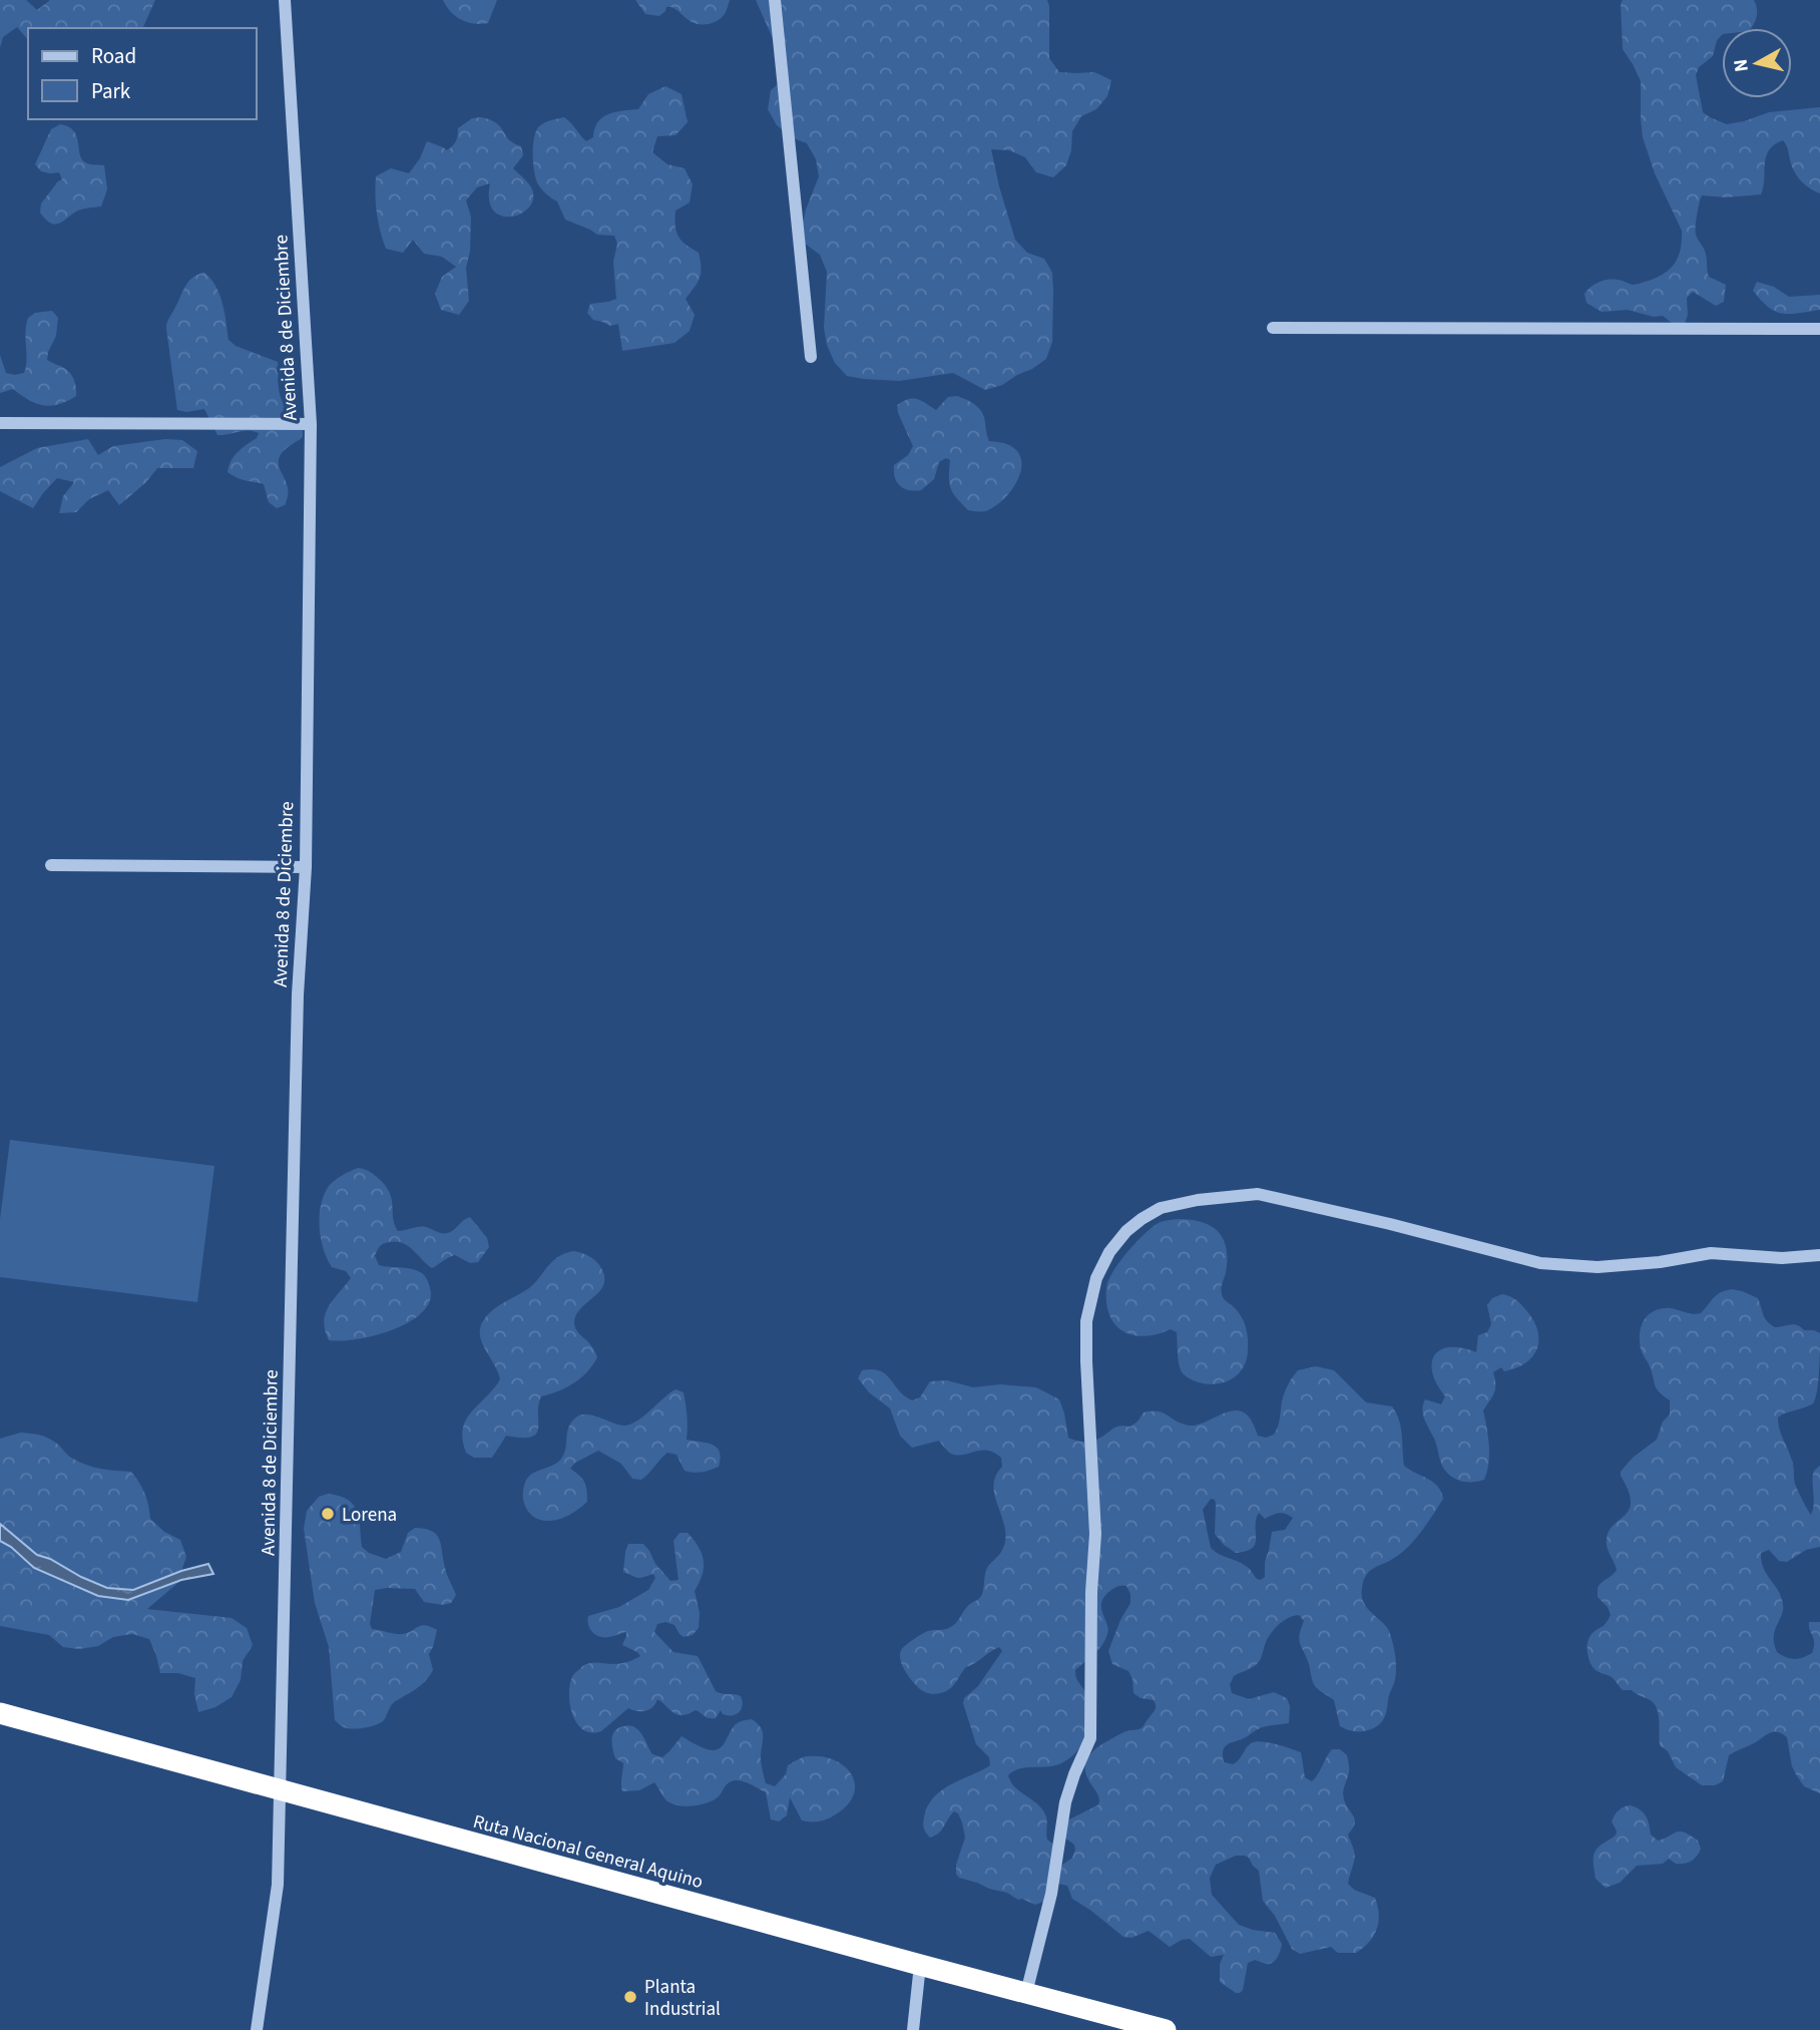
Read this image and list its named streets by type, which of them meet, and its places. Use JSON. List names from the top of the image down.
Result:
{
  "streets": {
    "highway": ["Ruta Nacional General Aquino"],
    "street": ["Avenida 8 de Diciembre"]
  },
  "crossings": [
    ["Avenida 8 de Diciembre", "Ruta Nacional General Aquino"]
  ],
  "places": ["Lorena", "Planta Industrial"],
  "legend": ["Road", "Park"],
  "north": "left"
}
